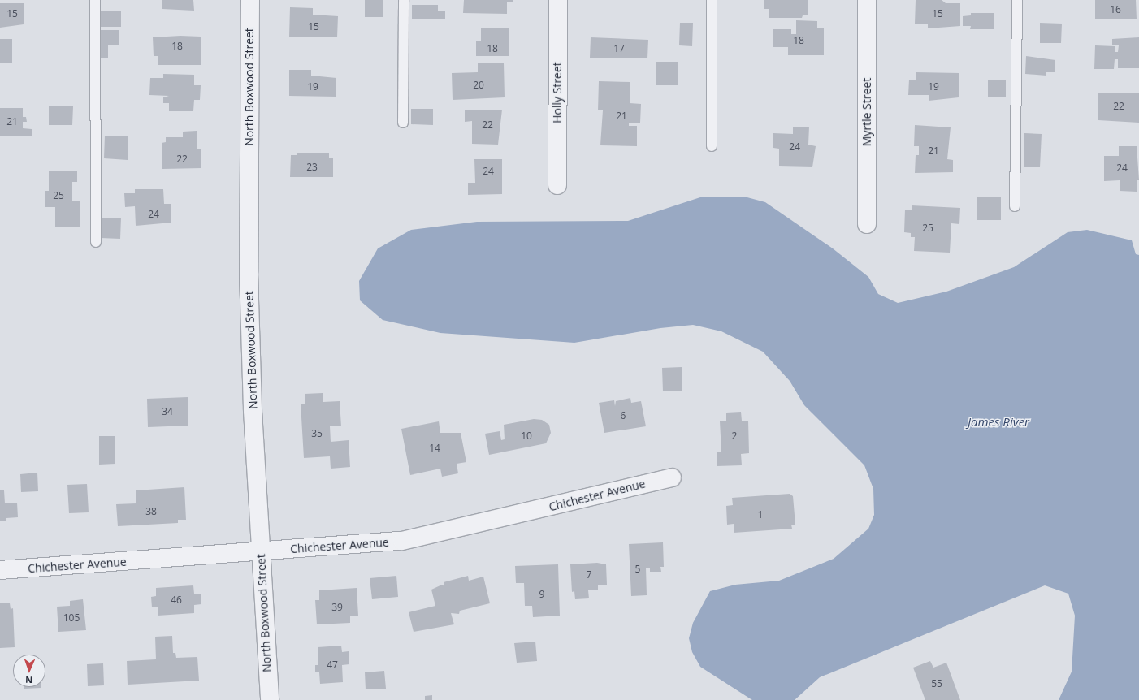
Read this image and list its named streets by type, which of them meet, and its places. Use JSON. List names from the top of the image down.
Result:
{
  "streets": {
    "street": [
      "North Boxwood Street",
      "Holly Street",
      "Myrtle Street",
      "Chichester Avenue"
    ]
  },
  "crossings": [
    ["North Boxwood Street", "Chichester Avenue"]
  ],
  "water": ["James River"],
  "house_numbers": [
    "16",
    "15",
    "15",
    "15",
    "18",
    "18",
    "18",
    "17",
    "20",
    "19",
    "19",
    "22",
    "21",
    "21",
    "22",
    "24",
    "21",
    "22",
    "23",
    "24",
    "24",
    "25",
    "24",
    "25",
    "34",
    "6",
    "35",
    "10",
    "2",
    "14",
    "38",
    "1",
    "5",
    "7",
    "9",
    "46",
    "39",
    "105",
    "47",
    "55"
  ],
  "north": "bottom"
}
